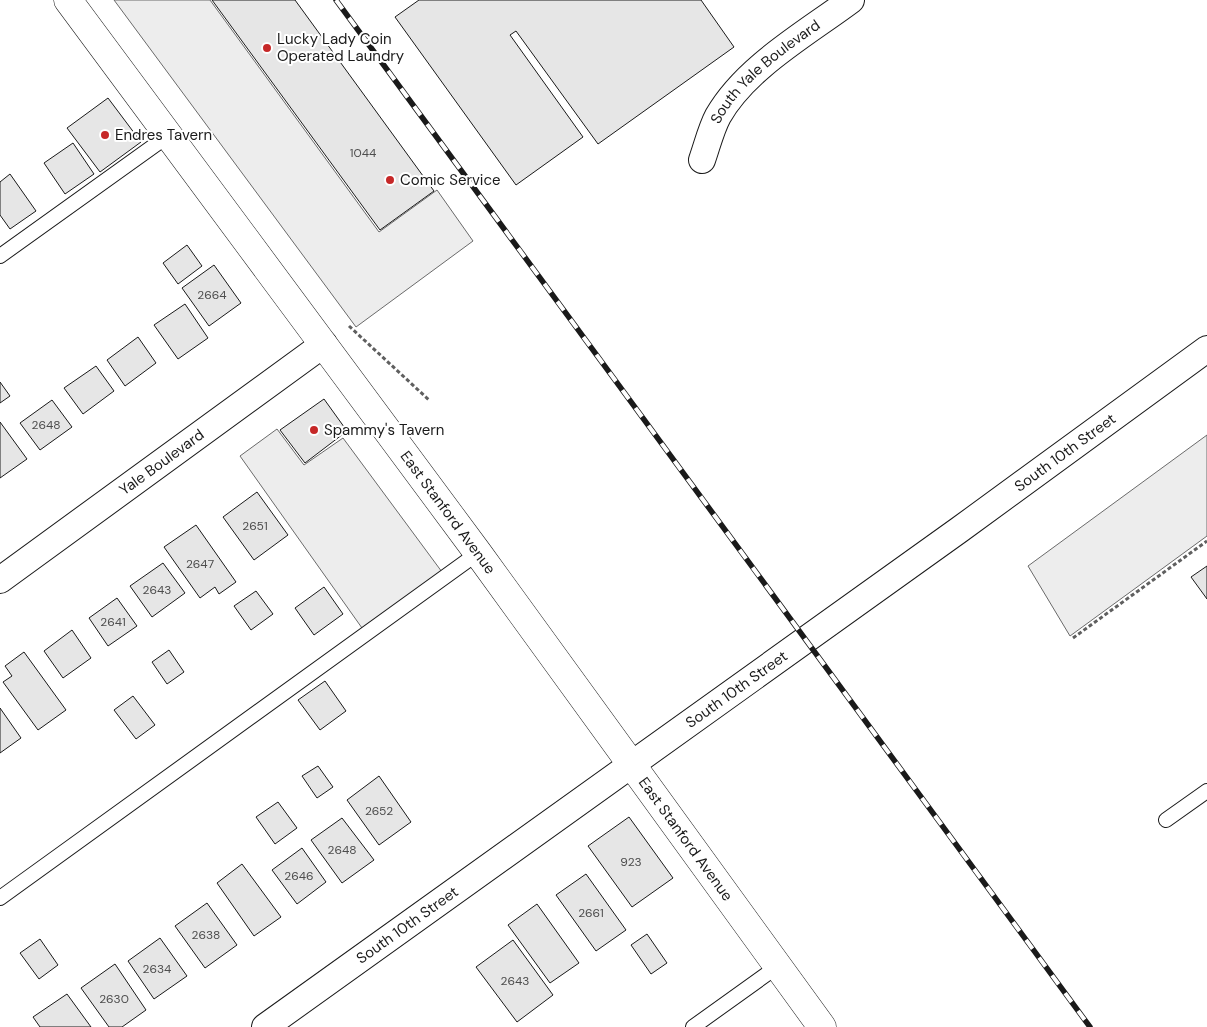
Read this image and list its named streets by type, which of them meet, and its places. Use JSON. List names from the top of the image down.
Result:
{
  "streets": {
    "main road": ["East Stanford Avenue"],
    "street": ["South Yale Boulevard", "South 10th Street", "Yale Boulevard"]
  },
  "crossings": [
    ["South 10th Street", "East Stanford Avenue"],
    ["Yale Boulevard", "East Stanford Avenue"]
  ],
  "places": [
    "Lucky Lady Coin Operated Laundry",
    "Endres Tavern",
    "Comic Service",
    "Spammy's Tavern"
  ],
  "house_numbers": [
    "1044",
    "2664",
    "2648",
    "2651",
    "2647",
    "2643",
    "2641",
    "2652",
    "2648",
    "923",
    "2646",
    "2661",
    "2638",
    "2634",
    "2643",
    "2630"
  ]
}
